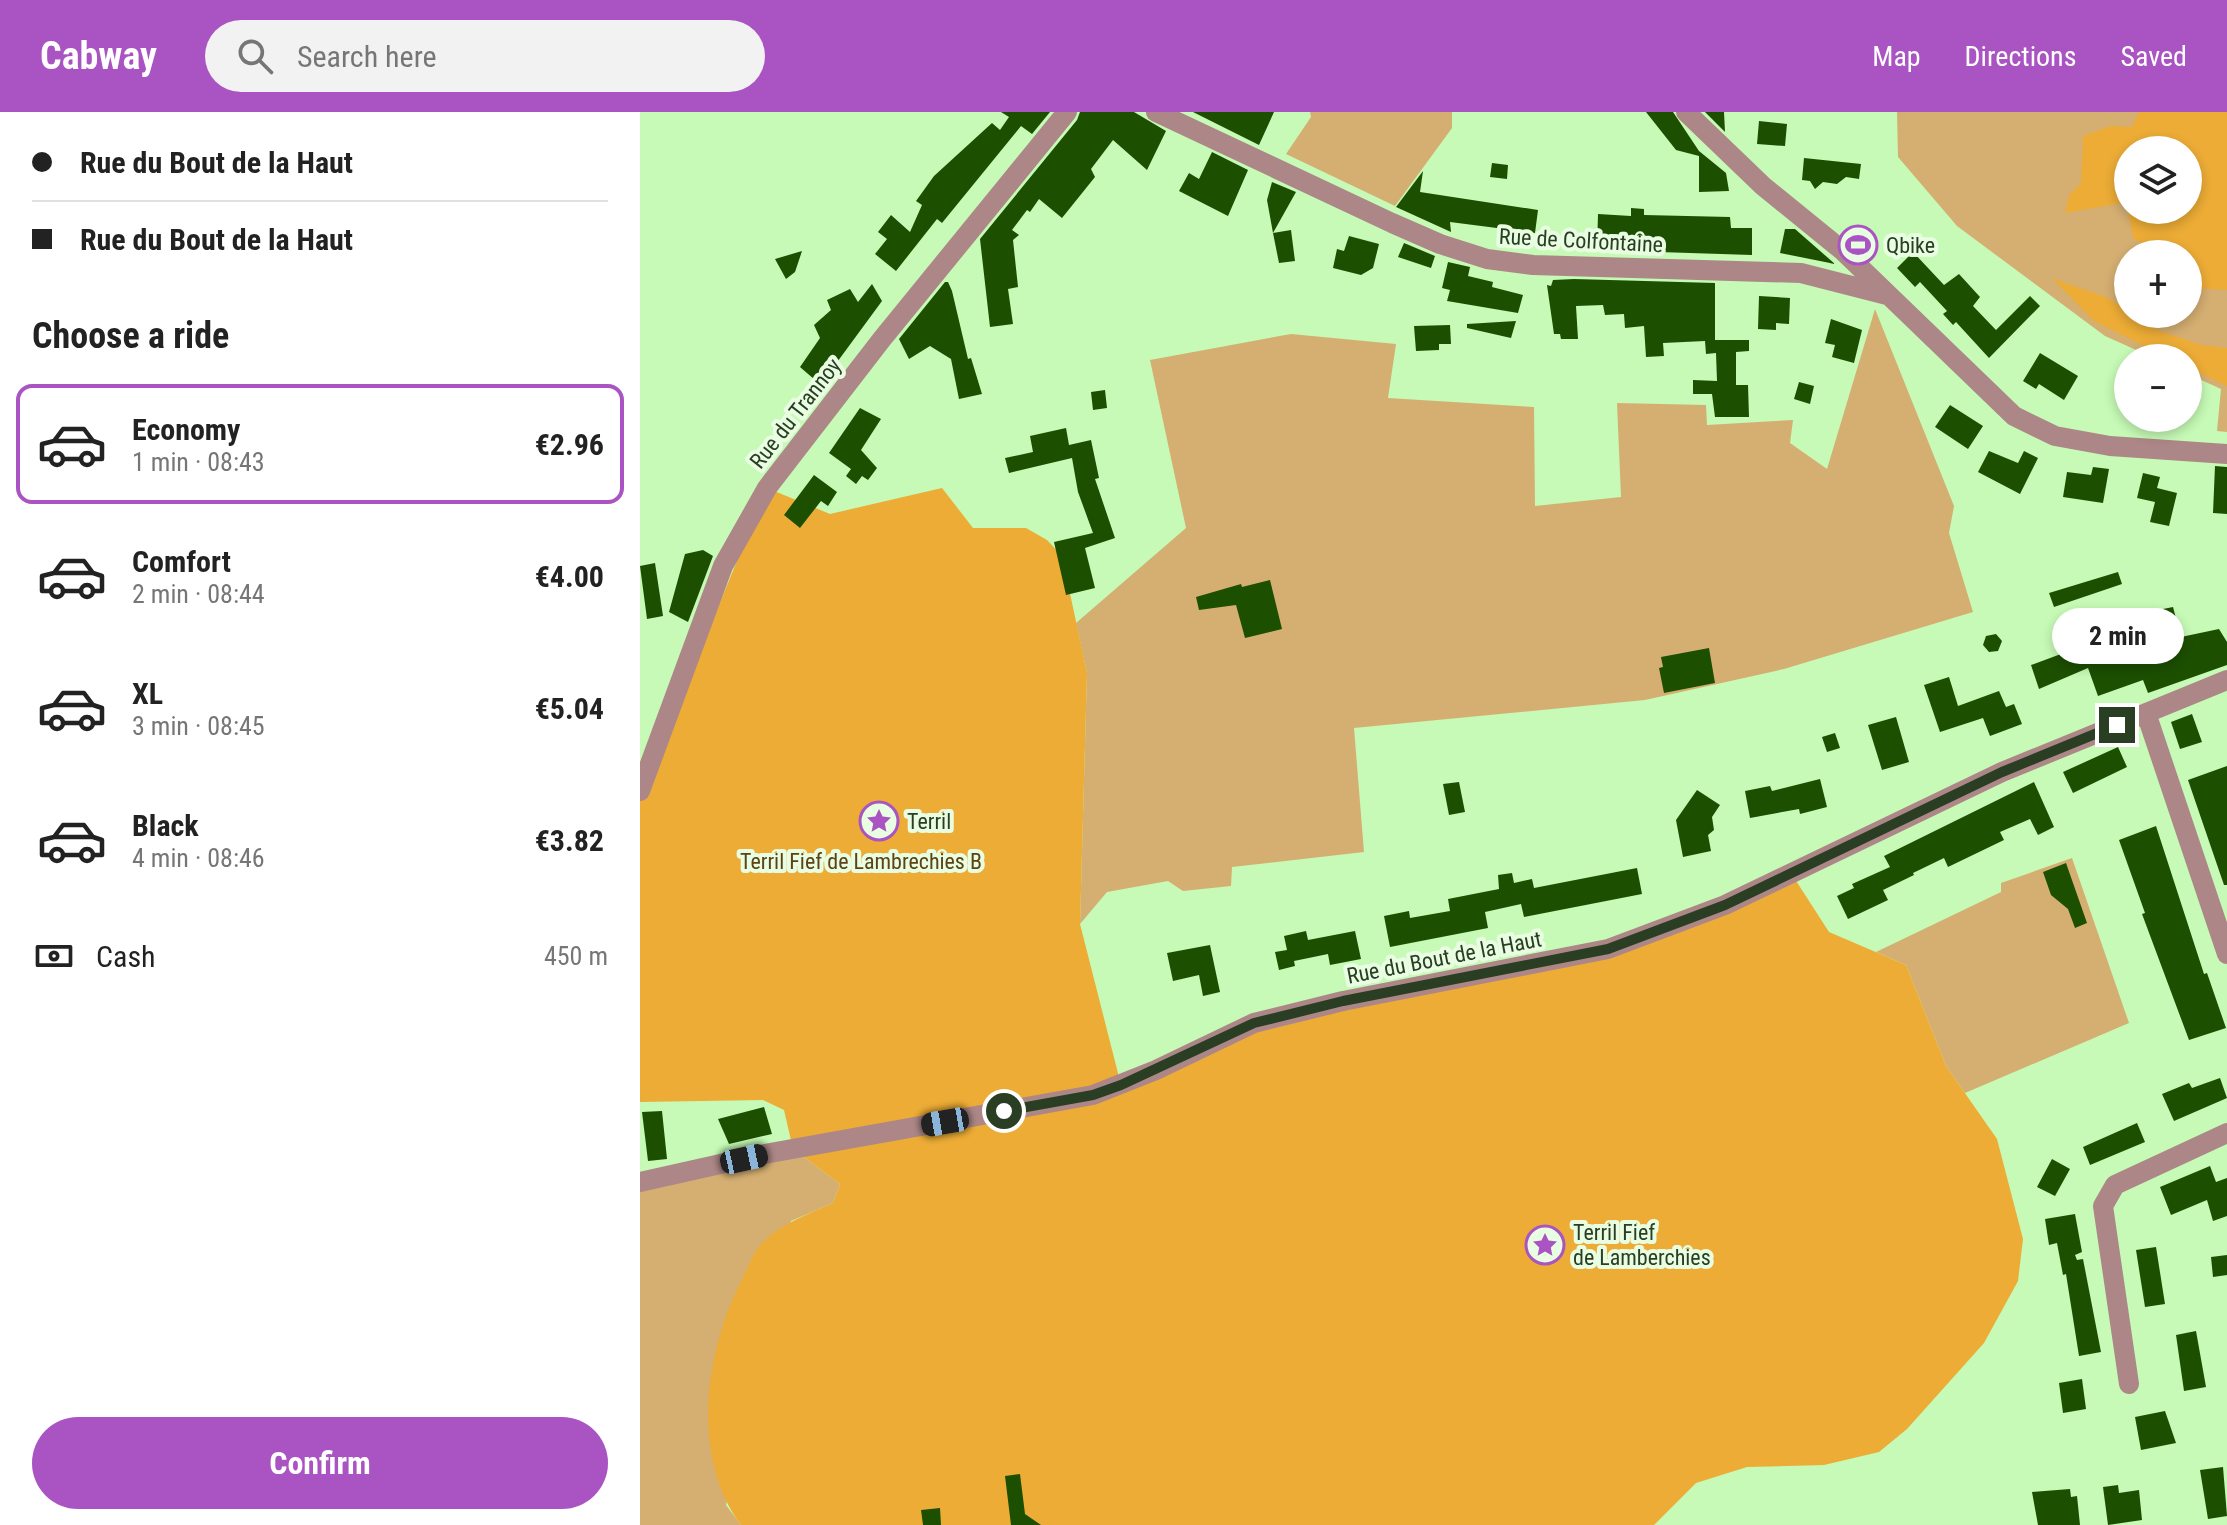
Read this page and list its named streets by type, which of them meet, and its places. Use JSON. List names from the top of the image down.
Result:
{
  "streets": {
    "street": ["Rue de Colfontaine", "Rue du Trannoy", "Rue du Bout de la Haut"]
  },
  "parks": ["Terril Fief de Lambrechies B"],
  "places": {
    "sports": ["Qbike"],
    "place": ["Terril", "Terril Fief de Lamberchies"]
  },
  "page": {
    "header": "Cabway",
    "search": "Search here",
    "nav": ["Map", "Directions", "Saved"],
    "banner": ["Rue du Bout de la Haut", "Rue du Bout de la Haut"],
    "map_buttons": ["+", "−"],
    "heading": "Choose a ride",
    "list": [
      {
        "name": "Economy",
        "note": "1 min · 08:43",
        "value": "€2.96"
      },
      {
        "name": "Comfort",
        "note": "2 min · 08:44",
        "value": "€4.00"
      },
      {
        "name": "XL",
        "note": "3 min · 08:45",
        "value": "€5.04"
      },
      {
        "name": "Black",
        "note": "4 min · 08:46",
        "value": "€3.82"
      }
    ],
    "bubble": "2 min",
    "pay": ["Cash", "450 m"],
    "buttons": "Confirm"
  }
}
